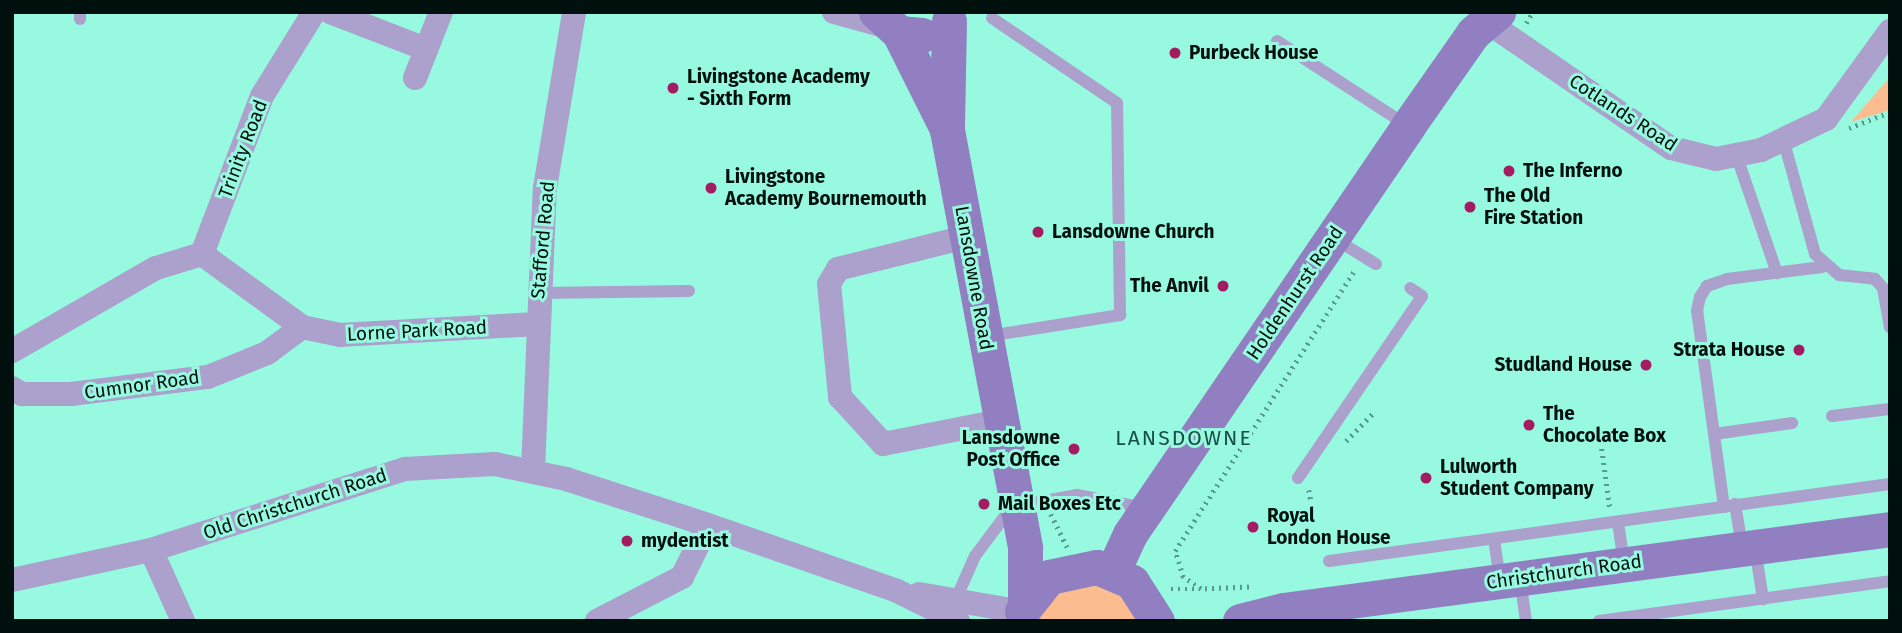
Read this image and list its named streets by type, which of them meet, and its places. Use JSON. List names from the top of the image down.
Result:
{
  "streets": {
    "main road": ["Lansdowne Road", "Holdenhurst Road", "Christchurch Road"],
    "street": [
      "Cotlands Road",
      "Trinity Road",
      "Stafford Road",
      "Lorne Park Road",
      "Cumnor Road",
      "Old Christchurch Road"
    ]
  },
  "crossings": [
    ["Cotlands Road", "Holdenhurst Road"],
    ["Trinity Road", "Lorne Park Road"],
    ["Stafford Road", "Lorne Park Road"],
    ["Stafford Road", "Old Christchurch Road"],
    ["Lansdowne Road", "Old Christchurch Road"],
    ["Lorne Park Road", "Cumnor Road"]
  ],
  "districts": ["LANSDOWNE"],
  "places": [
    "Purbeck House",
    "Livingstone Academy - Sixth Form",
    "The Inferno",
    "Livingstone Academy Bournemouth",
    "The Old Fire Station",
    "Lansdowne Church",
    "The Anvil",
    "Strata House",
    "Studland House",
    "The Chocolate Box",
    "Lansdowne Post Office",
    "Lulworth Student Company",
    "Mail Boxes Etc",
    "Royal London House",
    "mydentist"
  ]
}
